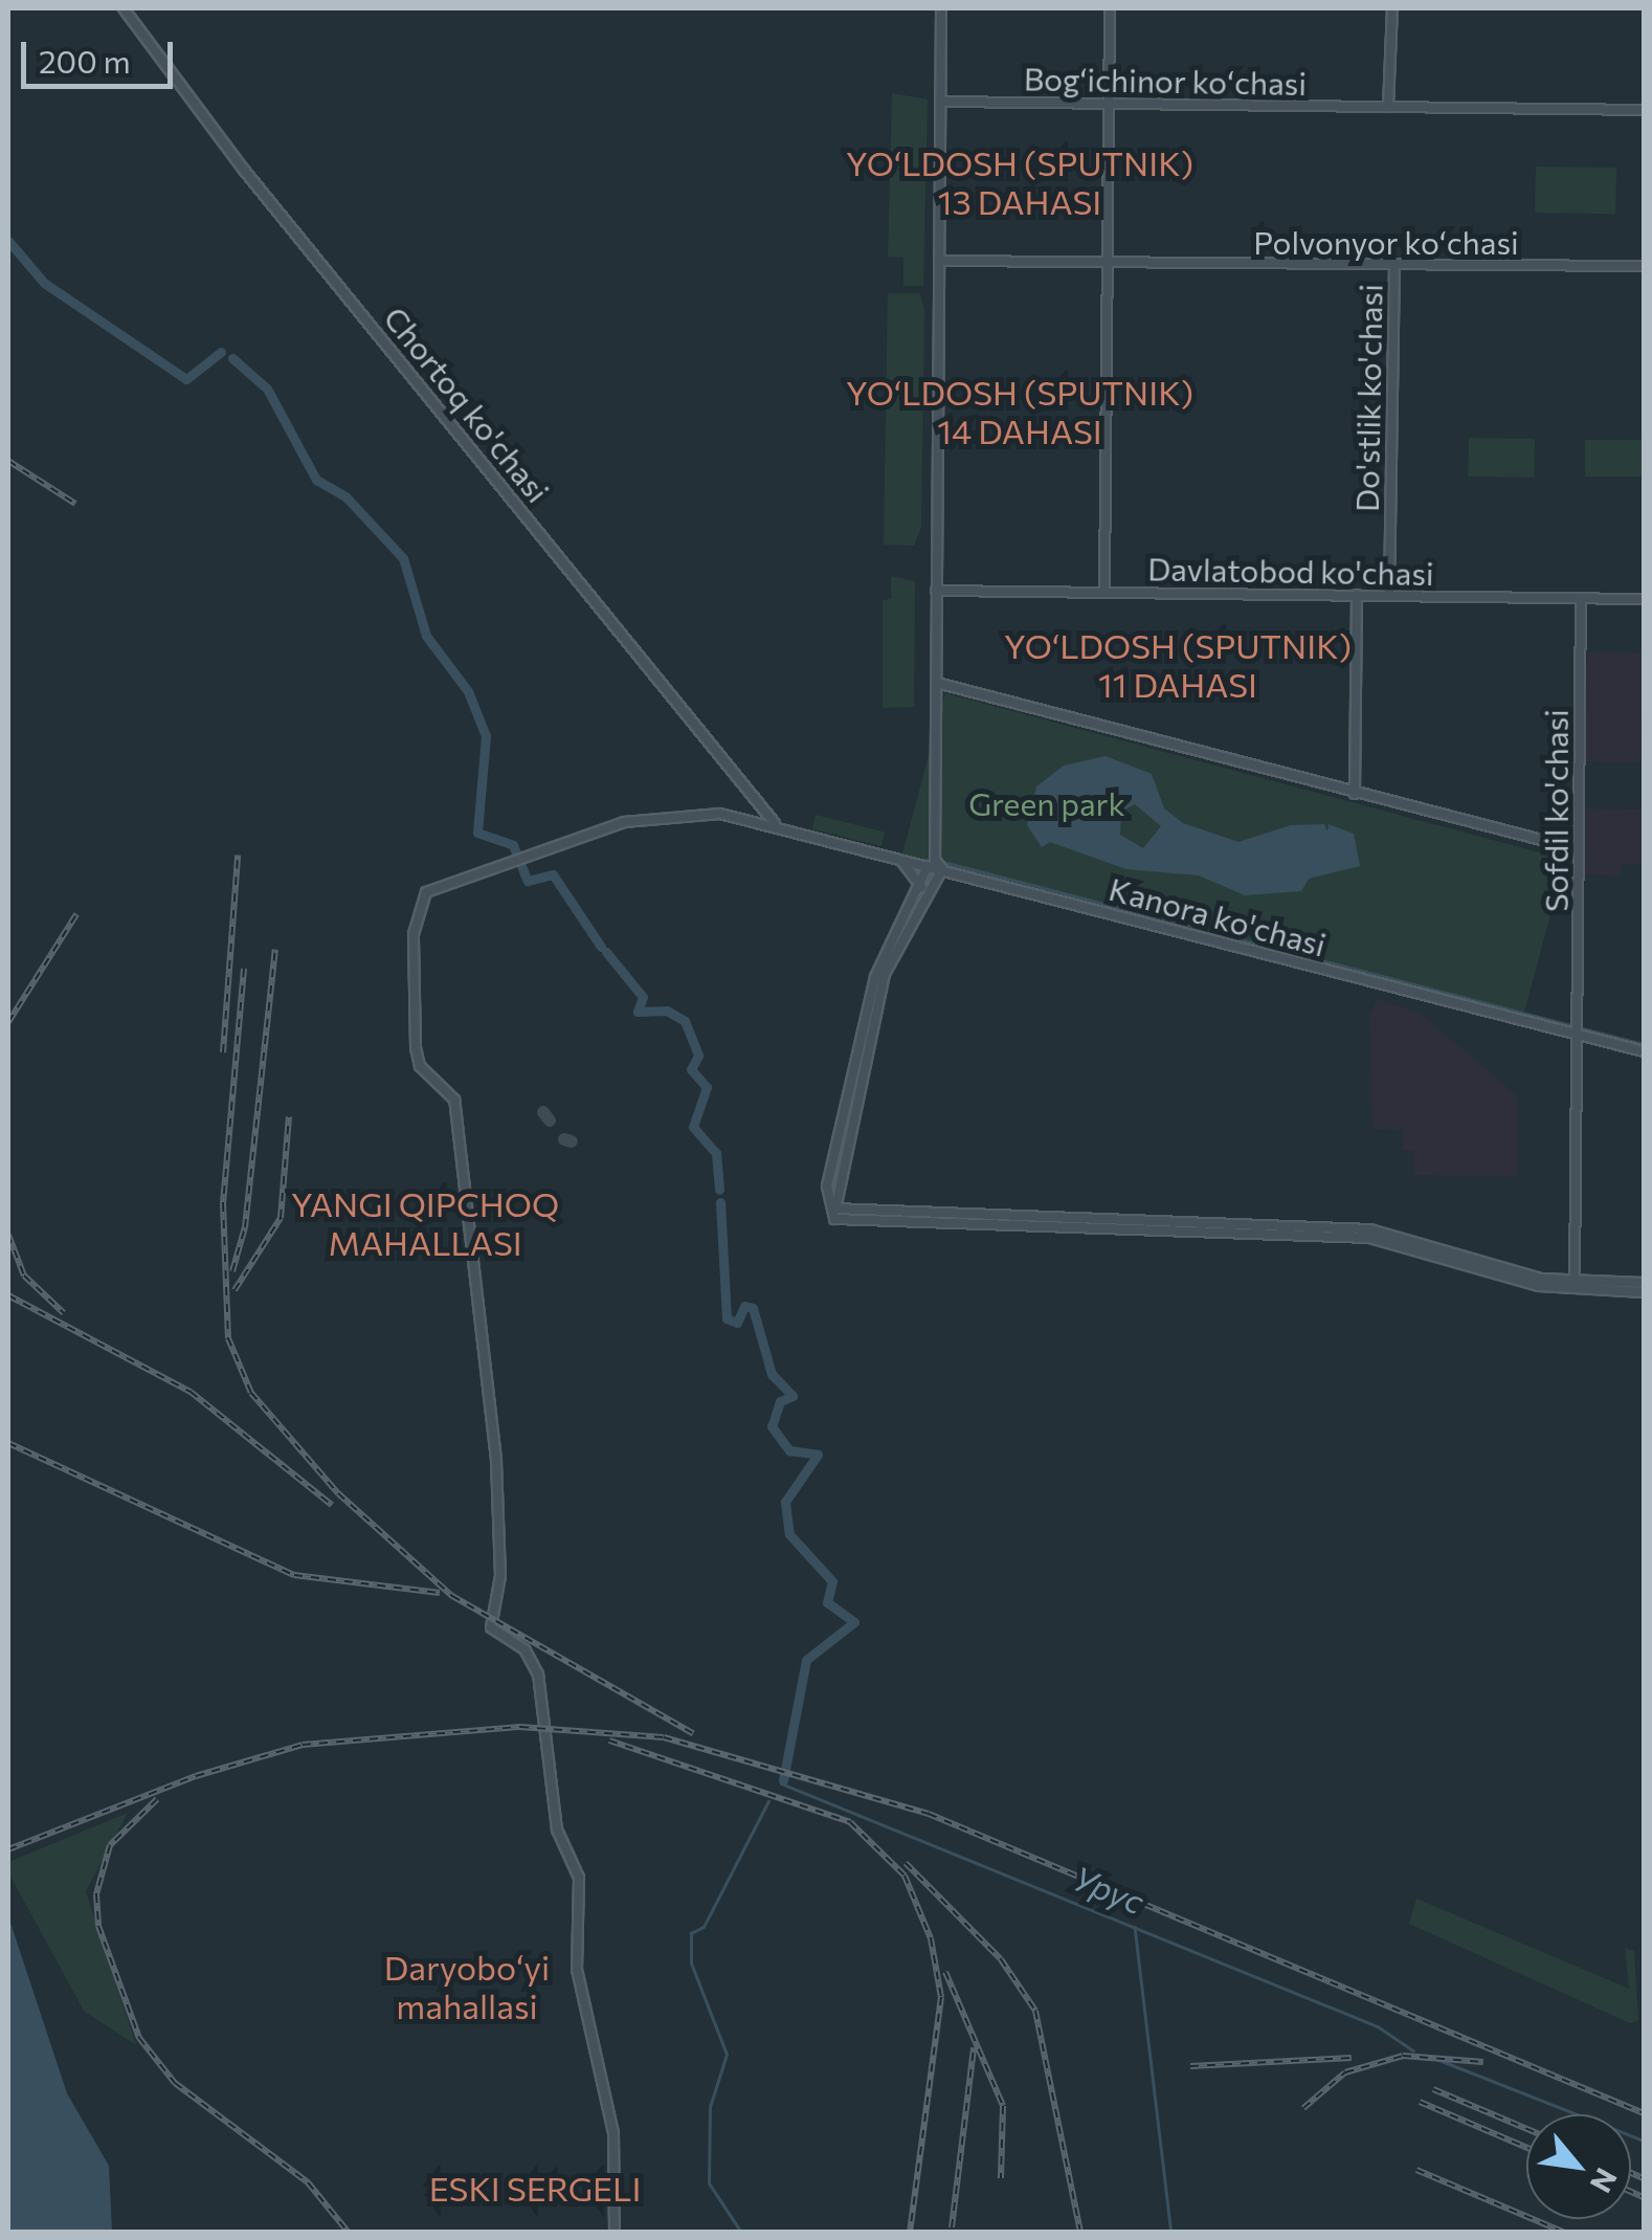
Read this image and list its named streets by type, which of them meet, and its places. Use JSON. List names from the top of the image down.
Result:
{
  "streets": {
    "street": [
      "Bogʻichinor koʻchasi",
      "Polvonyor koʻchasi",
      "Do'stlik ko'chasi",
      "Chortoq ko'chasi",
      "Davlatobod ko'chasi",
      "Sofdil ko'chasi",
      "Kanora ko'chasi"
    ]
  },
  "crossings": [
    ["Polvonyor koʻchasi", "Do'stlik ko'chasi"],
    ["Do'stlik ko'chasi", "Davlatobod ko'chasi"],
    ["Chortoq ko'chasi", "Kanora ko'chasi"],
    ["Davlatobod ko'chasi", "Sofdil ko'chasi"],
    ["Sofdil ko'chasi", "Kanora ko'chasi"]
  ],
  "districts": [
    "YO‘LDOSH (SPUTNIK) 13 DAHASI",
    "YO‘LDOSH (SPUTNIK) 14 DAHASI",
    "YO‘LDOSH (SPUTNIK) 11 DAHASI",
    "YANGI QIPCHOQ MAHALLASI",
    "Daryoboʻyi mahallasi",
    "ESKI SERGELI"
  ],
  "water": ["Урус"],
  "parks": ["Green park"],
  "scale_bar": "200 m",
  "north": "bottom right"
}
